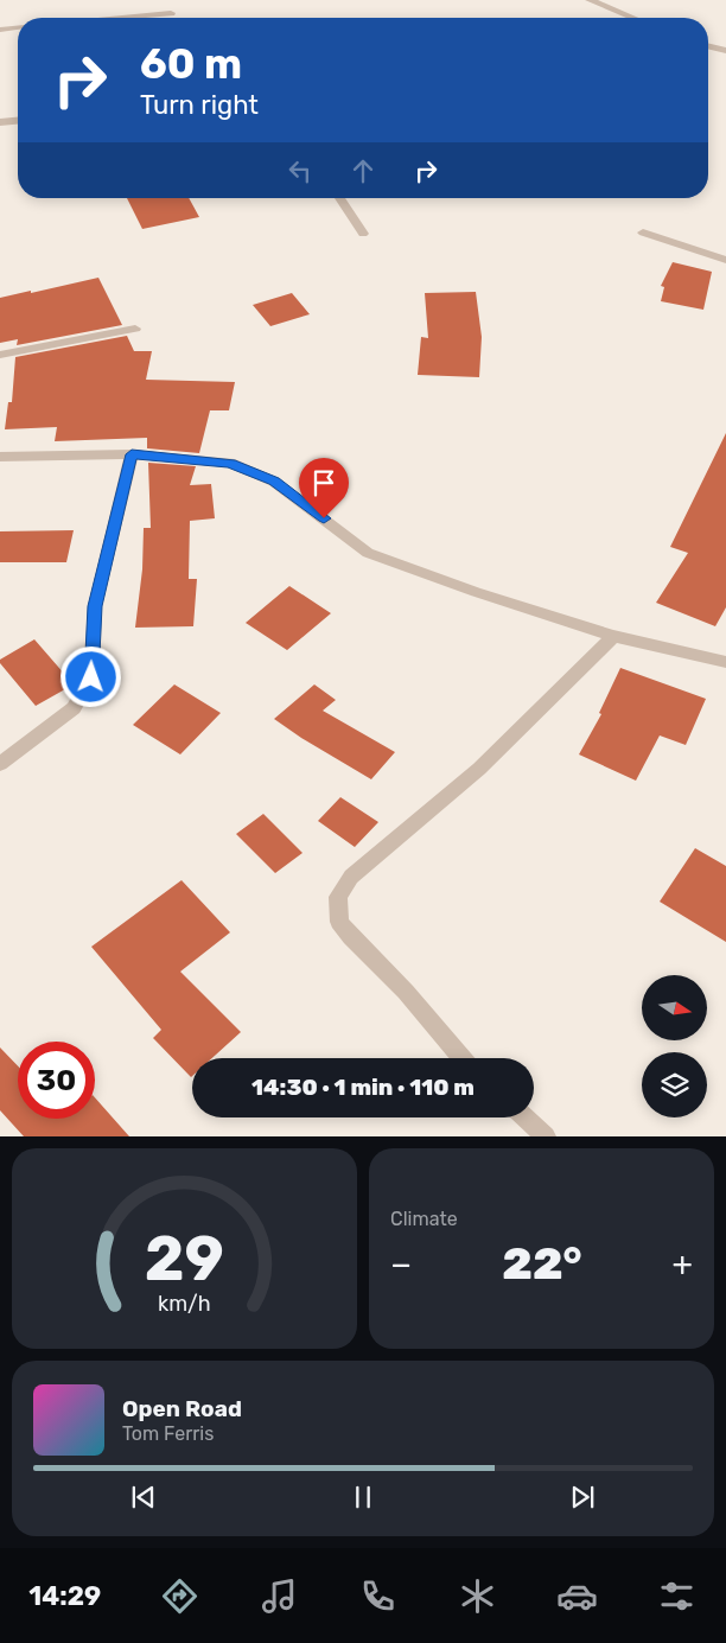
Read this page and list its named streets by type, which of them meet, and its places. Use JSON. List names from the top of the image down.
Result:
{
  "north": "right",
  "page": {
    "turn": ["60 m", "Turn right"],
    "limit": "30",
    "trip": "14:30 · 1 min · 110 m",
    "tile": "Climate",
    "heat": ["−", "22°", "+"],
    "song": ["Open Road", "Tom Ferris"],
    "tabs": "14:29",
    "gauge": ["29", "km/h"]
  }
}
